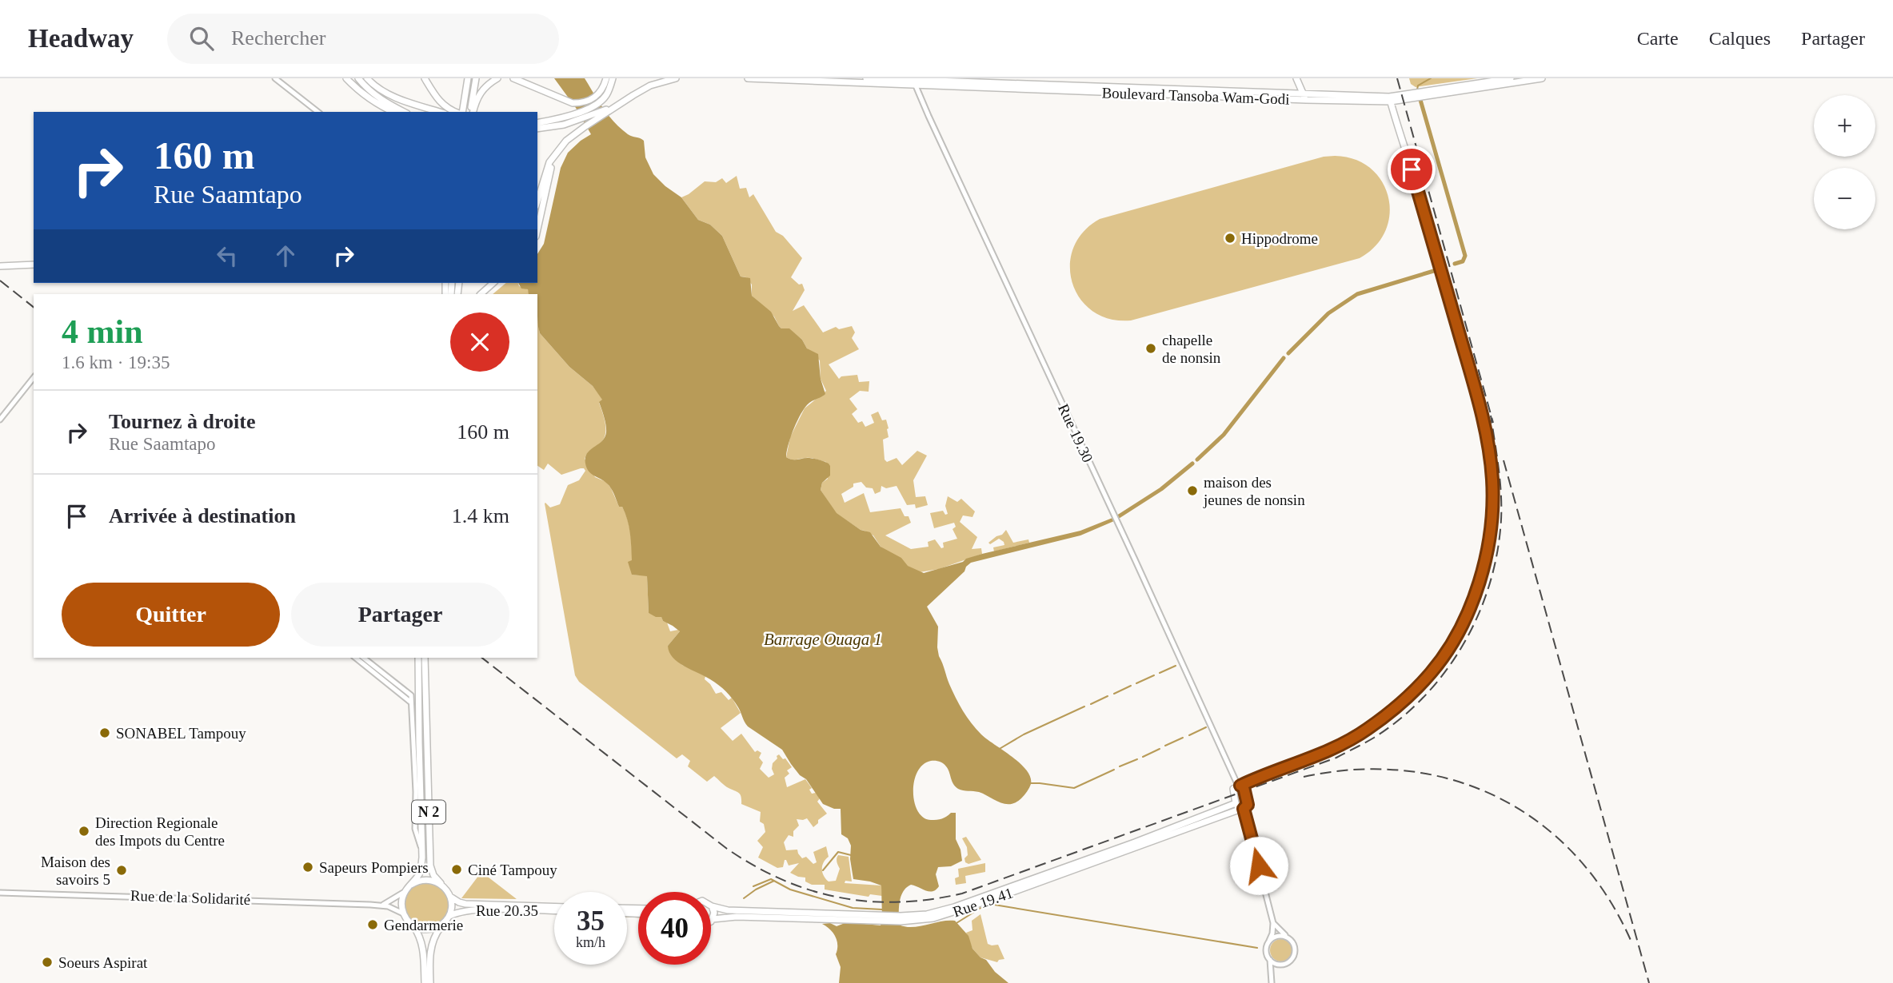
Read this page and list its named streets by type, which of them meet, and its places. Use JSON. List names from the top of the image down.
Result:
{
  "streets": {
    "main road": [
      "Boulevard Tansoba Wam-Godi",
      "N 2",
      "Rue 19.41",
      "Rue 20.35"
    ],
    "street": ["Rue 19.30", "Rue de la Solidarité"]
  },
  "crossings": [
    ["Boulevard Tansoba Wam-Godi", "Rue 19.30"],
    ["N 2", "Rue de la Solidarité"],
    ["N 2", "Rue 20.35"],
    ["Rue de la Solidarité", "Rue 20.35"]
  ],
  "water": ["Barrage Ouaga 1"],
  "places": [
    "Hippodrome",
    "chapelle de nonsin",
    "maison des jeunes de nonsin",
    "SONABEL Tampouy",
    "Direction Regionale des Impots du Centre",
    "Sapeurs Pompiers",
    "Ciné Tampouy",
    "Maison des savoirs 5",
    "Gendarmerie",
    "Soeurs Aspirat"
  ],
  "page": {
    "header": "Headway",
    "search": "Rechercher",
    "nav": ["Carte", "Calques", "Partager"],
    "map_buttons": ["+", "−"],
    "turn": ["160 m", "Rue Saamtapo"],
    "heading": ["4 min", "1.6 km · 19:35"],
    "list": [
      {
        "name": "Tournez à droite",
        "note": "Rue Saamtapo",
        "value": "160 m"
      },
      {
        "name": "Arrivée à destination",
        "value": "1.4 km"
      }
    ],
    "buttons": ["Quitter", "Partager"],
    "speed": "35 km/h",
    "limit": "40"
  }
}
